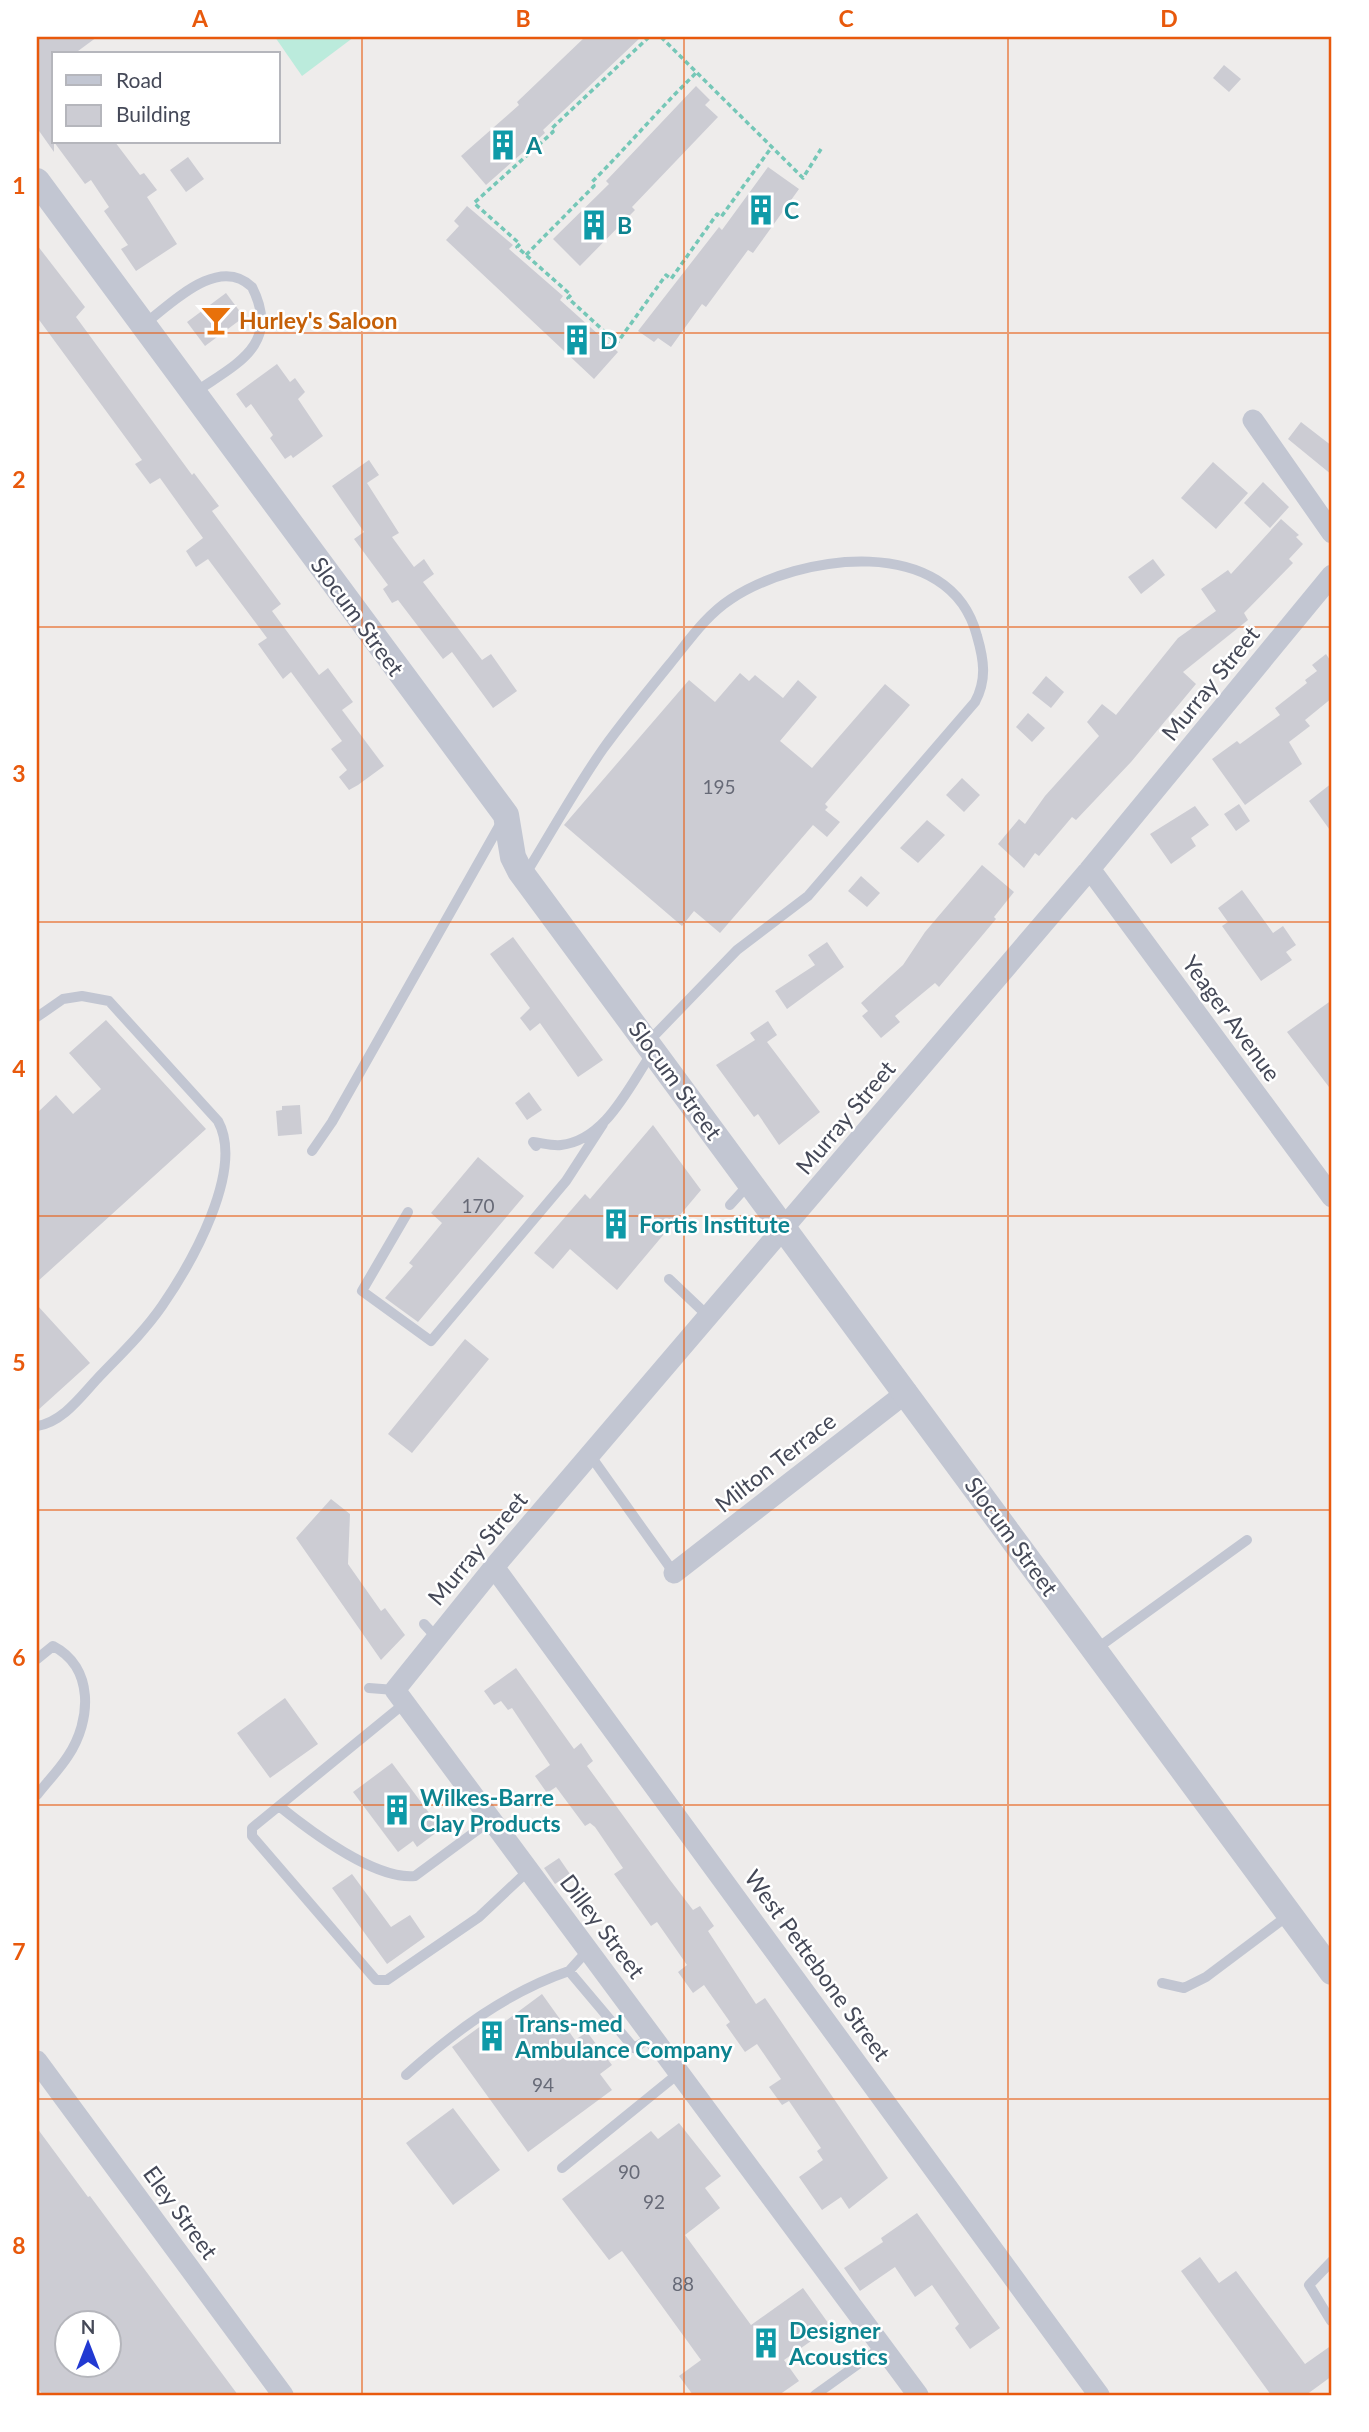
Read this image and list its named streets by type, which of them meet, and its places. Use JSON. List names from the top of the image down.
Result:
{
  "streets": {
    "street": [
      "Slocum Street",
      "Murray Street",
      "Yeager Avenue",
      "Milton Terrace",
      "Dilley Street",
      "West Pettebone Street",
      "Eley Street"
    ]
  },
  "crossings": [
    ["Slocum Street", "Murray Street"],
    ["Slocum Street", "Milton Terrace"],
    ["Murray Street", "Yeager Avenue"],
    ["Murray Street", "Dilley Street"],
    ["Murray Street", "West Pettebone Street"]
  ],
  "places": {
    "building": [
      "A",
      "C",
      "B",
      "D",
      "Fortis Institute",
      "Wilkes-Barre Clay Products",
      "Trans-med Ambulance Company",
      "Designer Acoustics"
    ],
    "bar": ["Hurley's Saloon"]
  },
  "house_numbers": [
    "195",
    "170",
    "94",
    "90",
    "92",
    "88"
  ],
  "legend": ["Road", "Building"],
  "north": "top",
  "grid": {
    "columns": [
      "A",
      "B",
      "C",
      "D"
    ],
    "rows": [
      "1",
      "2",
      "3",
      "4",
      "5",
      "6",
      "7",
      "8"
    ]
  }
}
